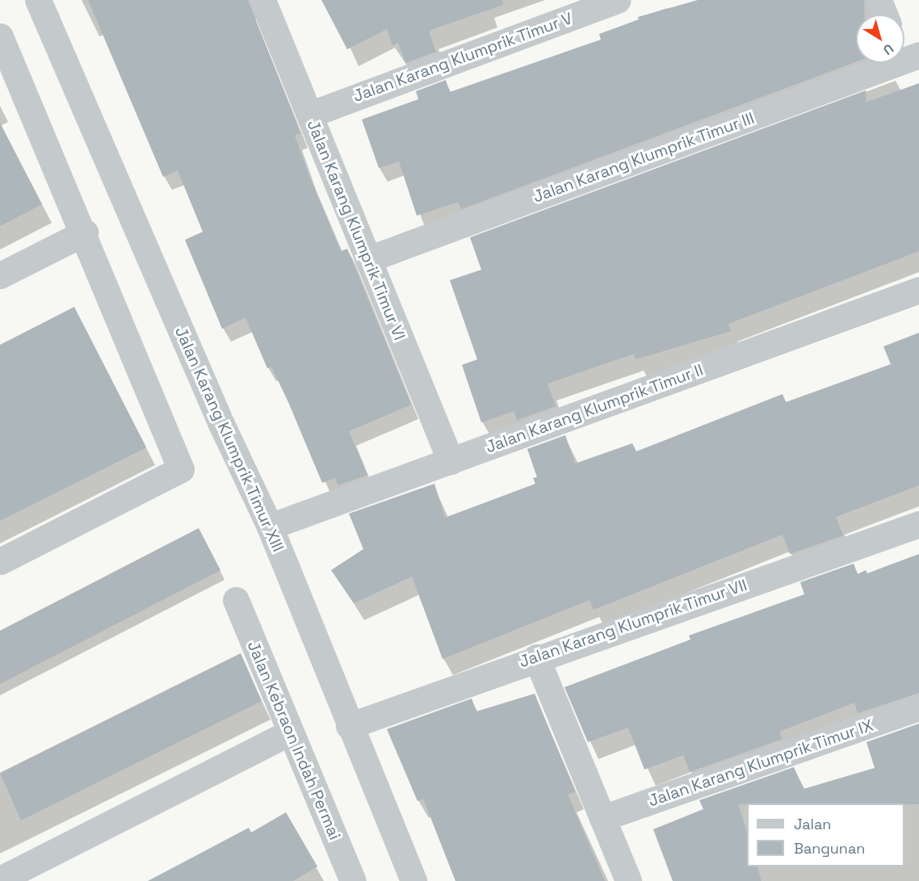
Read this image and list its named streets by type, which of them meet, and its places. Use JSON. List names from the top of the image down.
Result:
{
  "streets": {
    "street": [
      "Jalan Karang Klumprik Timur V",
      "Jalan Karang Klumprik Timur III",
      "Jalan Karang Klumprik Timur VI",
      "Jalan Karang Klumprik Timur II",
      "Jalan Karang Klumprik Timur XIII",
      "Jalan Karang Klumprik Timur VII",
      "Jalan Kebraon Indah Permai",
      "Jalan Karang Klumprik Timur IX"
    ]
  },
  "crossings": [
    ["Jalan Karang Klumprik Timur V", "Jalan Karang Klumprik Timur VI"],
    ["Jalan Karang Klumprik Timur III", "Jalan Karang Klumprik Timur VI"],
    ["Jalan Karang Klumprik Timur VI", "Jalan Karang Klumprik Timur II"],
    ["Jalan Karang Klumprik Timur II", "Jalan Karang Klumprik Timur XIII"],
    ["Jalan Karang Klumprik Timur XIII", "Jalan Karang Klumprik Timur VII"]
  ],
  "legend": ["Jalan", "Bangunan"],
  "north": "bottom right"
}
